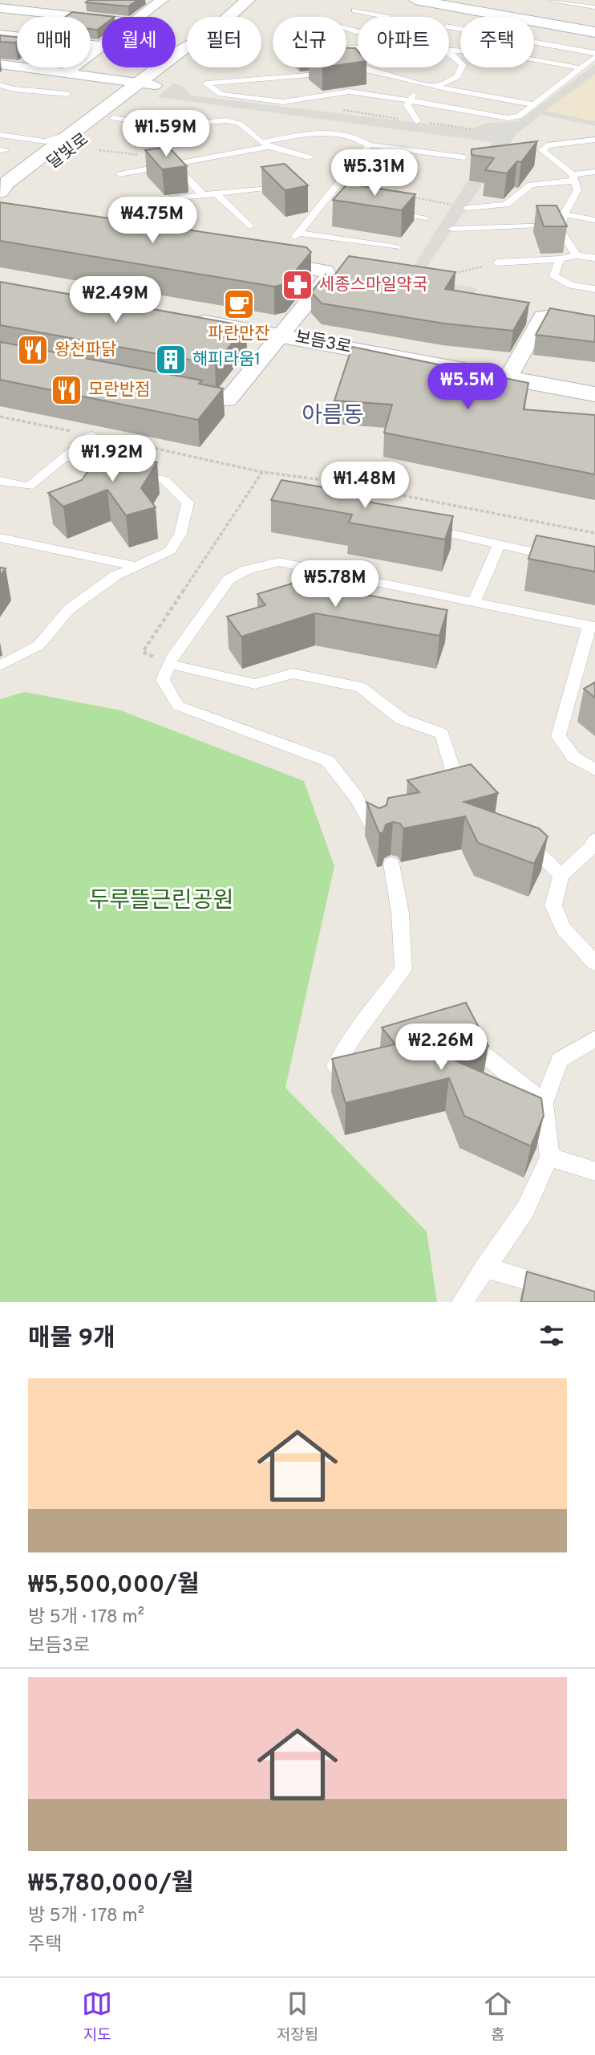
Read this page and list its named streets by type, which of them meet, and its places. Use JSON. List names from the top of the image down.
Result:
{
  "streets": {
    "street": ["달빛로", "보듬3로"]
  },
  "districts": ["아름동"],
  "parks": ["두루뜰근린공원"],
  "places": {
    "pharmacy": ["세종스마일약국"],
    "cafe": ["파란만잔"],
    "restaurant": ["왕천파닭", "모란반점"],
    "building": ["해피라움1"]
  },
  "page": {
    "chip": [
      "매매",
      "월세",
      "필터",
      "신규",
      "아파트",
      "주택"
    ],
    "price": [
      "₩1.59M",
      "₩5.31M",
      "₩4.75M",
      "₩2.49M",
      "₩5.5M",
      "₩1.92M",
      "₩1.48M",
      "₩5.78M",
      "₩2.26M"
    ],
    "heading": "매물 9개",
    "list": [
      {
        "name": "₩5,500,000/월",
        "note": "방 5개 · 178 m² · 보듬3로"
      },
      {
        "name": "₩5,780,000/월",
        "note": "방 5개 · 178 m² · 주택"
      }
    ],
    "tabs": ["지도", "저장됨", "홈"]
  }
}
